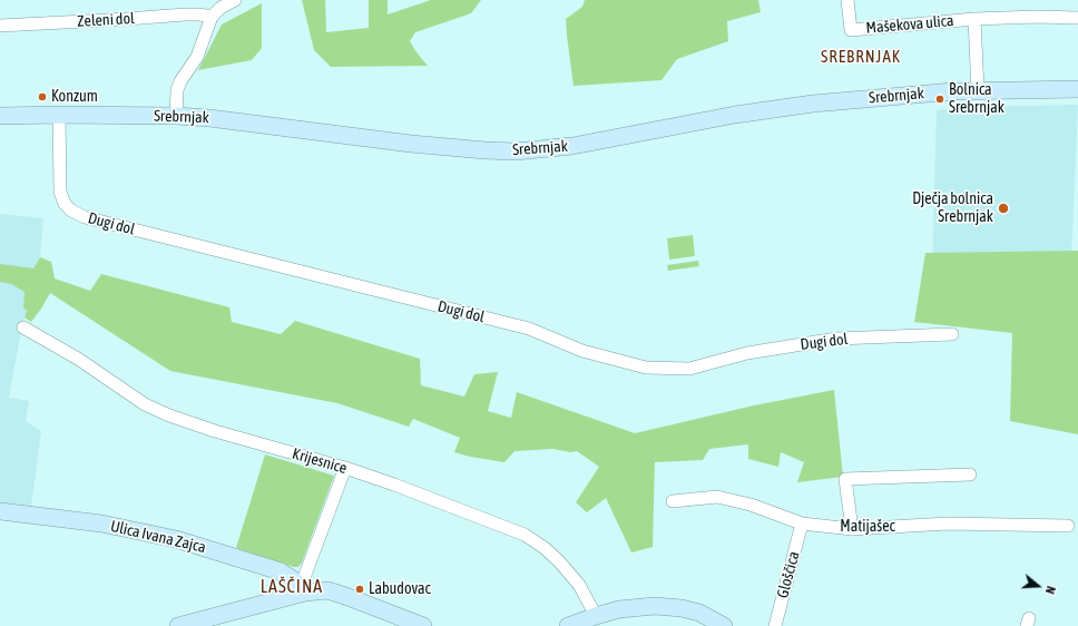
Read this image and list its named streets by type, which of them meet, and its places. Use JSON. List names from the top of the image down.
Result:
{
  "streets": {
    "main road": ["Srebrnjak", "Ulica Ivana Zajca"],
    "street": [
      "Zeleni dol",
      "Mašekova ulica",
      "Dugi dol",
      "Krijesnice",
      "Matijašec",
      "Gloščica"
    ]
  },
  "crossings": [
    ["Mašekova ulica", "Srebrnjak"],
    ["Srebrnjak", "Dugi dol"],
    ["Matijašec", "Gloščica"]
  ],
  "districts": ["SREBRNJAK", "LAŠČINA"],
  "places": [
    "Konzum",
    "Bolnica Srebrnjak",
    "Dječja bolnica Srebrnjak",
    "Labudovac"
  ],
  "north": "right"
}
